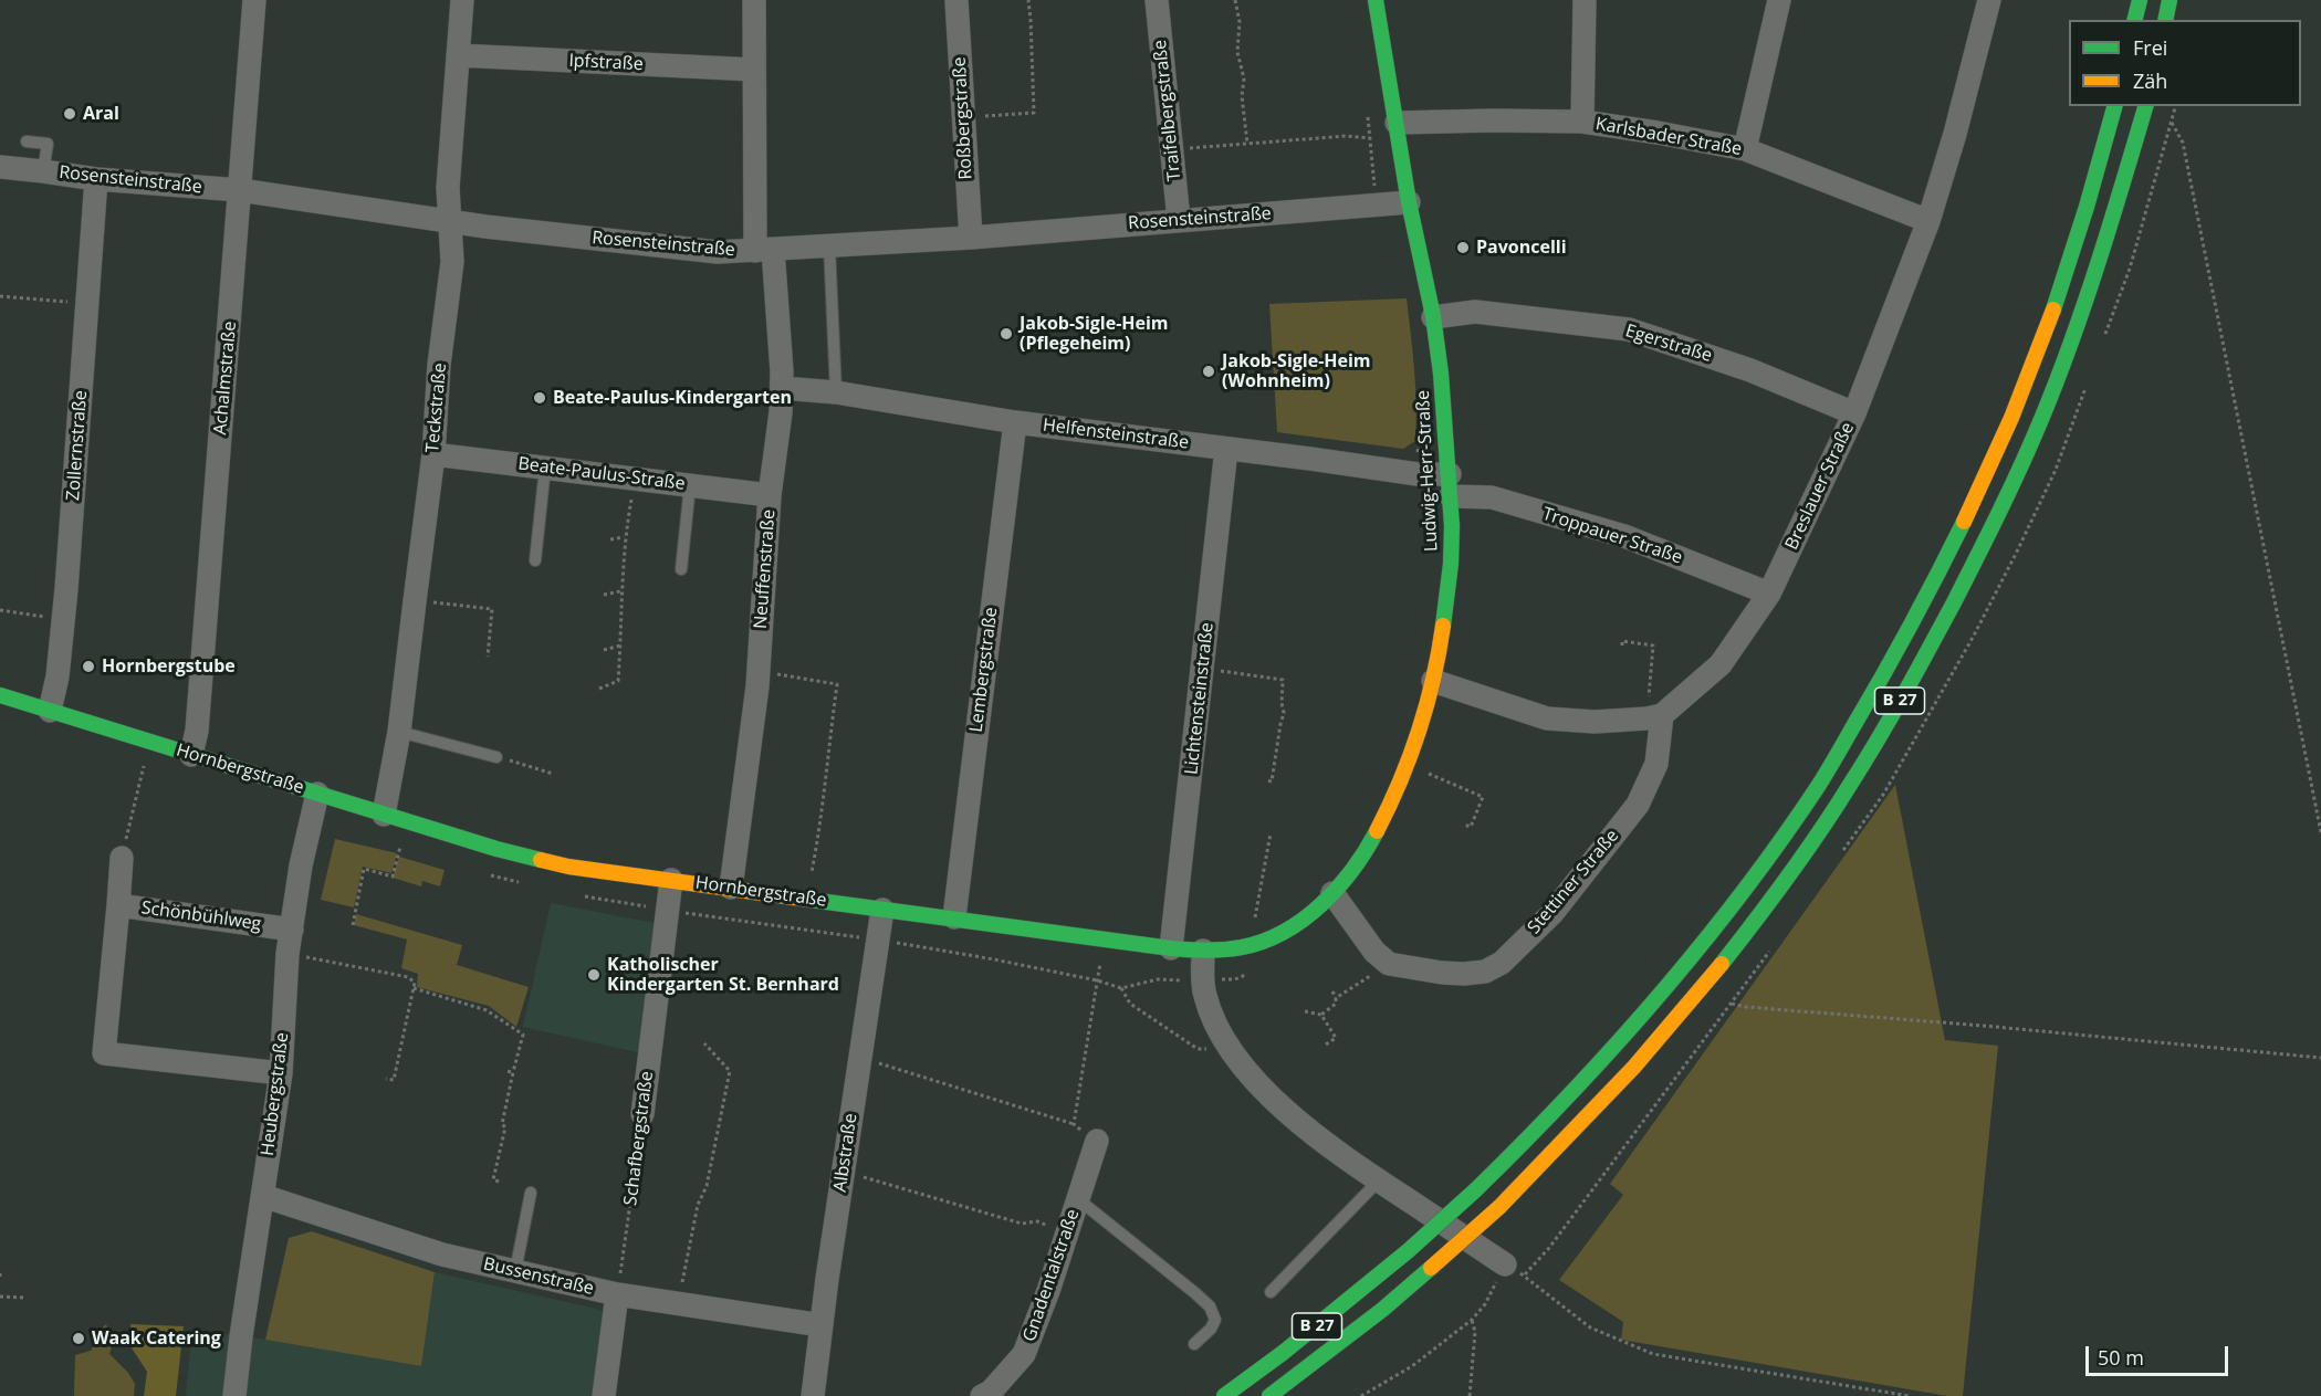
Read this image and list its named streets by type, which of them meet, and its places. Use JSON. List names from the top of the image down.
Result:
{
  "streets": {
    "main road": ["Ludwig-Herr-Straße", "B 27", "Hornbergstraße"],
    "street": [
      "Ipfstraße",
      "Traifelbergstraße",
      "Roßbergstraße",
      "Karlsbader Straße",
      "Rosensteinstraße",
      "Egerstraße",
      "Achalmstraße",
      "Teckstraße",
      "Helfensteinstraße",
      "Zollernstraße",
      "Beate-Paulus-Straße",
      "Breslauer Straße",
      "Troppauer Straße",
      "Neuffenstraße",
      "Lembergstraße",
      "Lichtensteinstraße",
      "Stettiner Straße",
      "Schönbühlweg",
      "Heubergstraße",
      "Schafbergstraße",
      "Albstraße",
      "Gnadentalstraße",
      "Bussenstraße"
    ]
  },
  "crossings": [
    ["Ipfstraße", "Teckstraße"],
    ["Ipfstraße", "Neuffenstraße"],
    ["Traifelbergstraße", "Rosensteinstraße"],
    ["Roßbergstraße", "Rosensteinstraße"],
    ["Karlsbader Straße", "Ludwig-Herr-Straße"],
    ["Karlsbader Straße", "Breslauer Straße"],
    ["Rosensteinstraße", "Achalmstraße"],
    ["Rosensteinstraße", "Teckstraße"],
    ["Rosensteinstraße", "Zollernstraße"],
    ["Rosensteinstraße", "Ludwig-Herr-Straße"],
    ["Rosensteinstraße", "Neuffenstraße"],
    ["Egerstraße", "Ludwig-Herr-Straße"],
    ["Egerstraße", "Breslauer Straße"],
    ["Achalmstraße", "Hornbergstraße"],
    ["Teckstraße", "Beate-Paulus-Straße"],
    ["Teckstraße", "Hornbergstraße"],
    ["Helfensteinstraße", "Ludwig-Herr-Straße"],
    ["Helfensteinstraße", "Troppauer Straße"],
    ["Helfensteinstraße", "Neuffenstraße"],
    ["Helfensteinstraße", "Lembergstraße"],
    ["Helfensteinstraße", "Lichtensteinstraße"],
    ["Zollernstraße", "Hornbergstraße"],
    ["Ludwig-Herr-Straße", "Troppauer Straße"],
    ["Ludwig-Herr-Straße", "Hornbergstraße"],
    ["Beate-Paulus-Straße", "Neuffenstraße"],
    ["Breslauer Straße", "Troppauer Straße"],
    ["Breslauer Straße", "Stettiner Straße"],
    ["Neuffenstraße", "Hornbergstraße"],
    ["Lembergstraße", "Hornbergstraße"],
    ["Lichtensteinstraße", "Hornbergstraße"],
    ["Hornbergstraße", "Heubergstraße"],
    ["Hornbergstraße", "Schafbergstraße"],
    ["Hornbergstraße", "Albstraße"],
    ["Schönbühlweg", "Heubergstraße"],
    ["Heubergstraße", "Bussenstraße"],
    ["Schafbergstraße", "Bussenstraße"],
    ["Albstraße", "Bussenstraße"]
  ],
  "places": [
    "Aral",
    "Pavoncelli",
    "Jakob-Sigle-Heim (Pflegeheim)",
    "Jakob-Sigle-Heim (Wohnheim)",
    "Beate-Paulus-Kindergarten",
    "Hornbergstube",
    "Katholischer Kindergarten St. Bernhard",
    "Waak Catering"
  ],
  "legend": ["Frei", "Zäh"],
  "scale_bar": "50 m"
}
